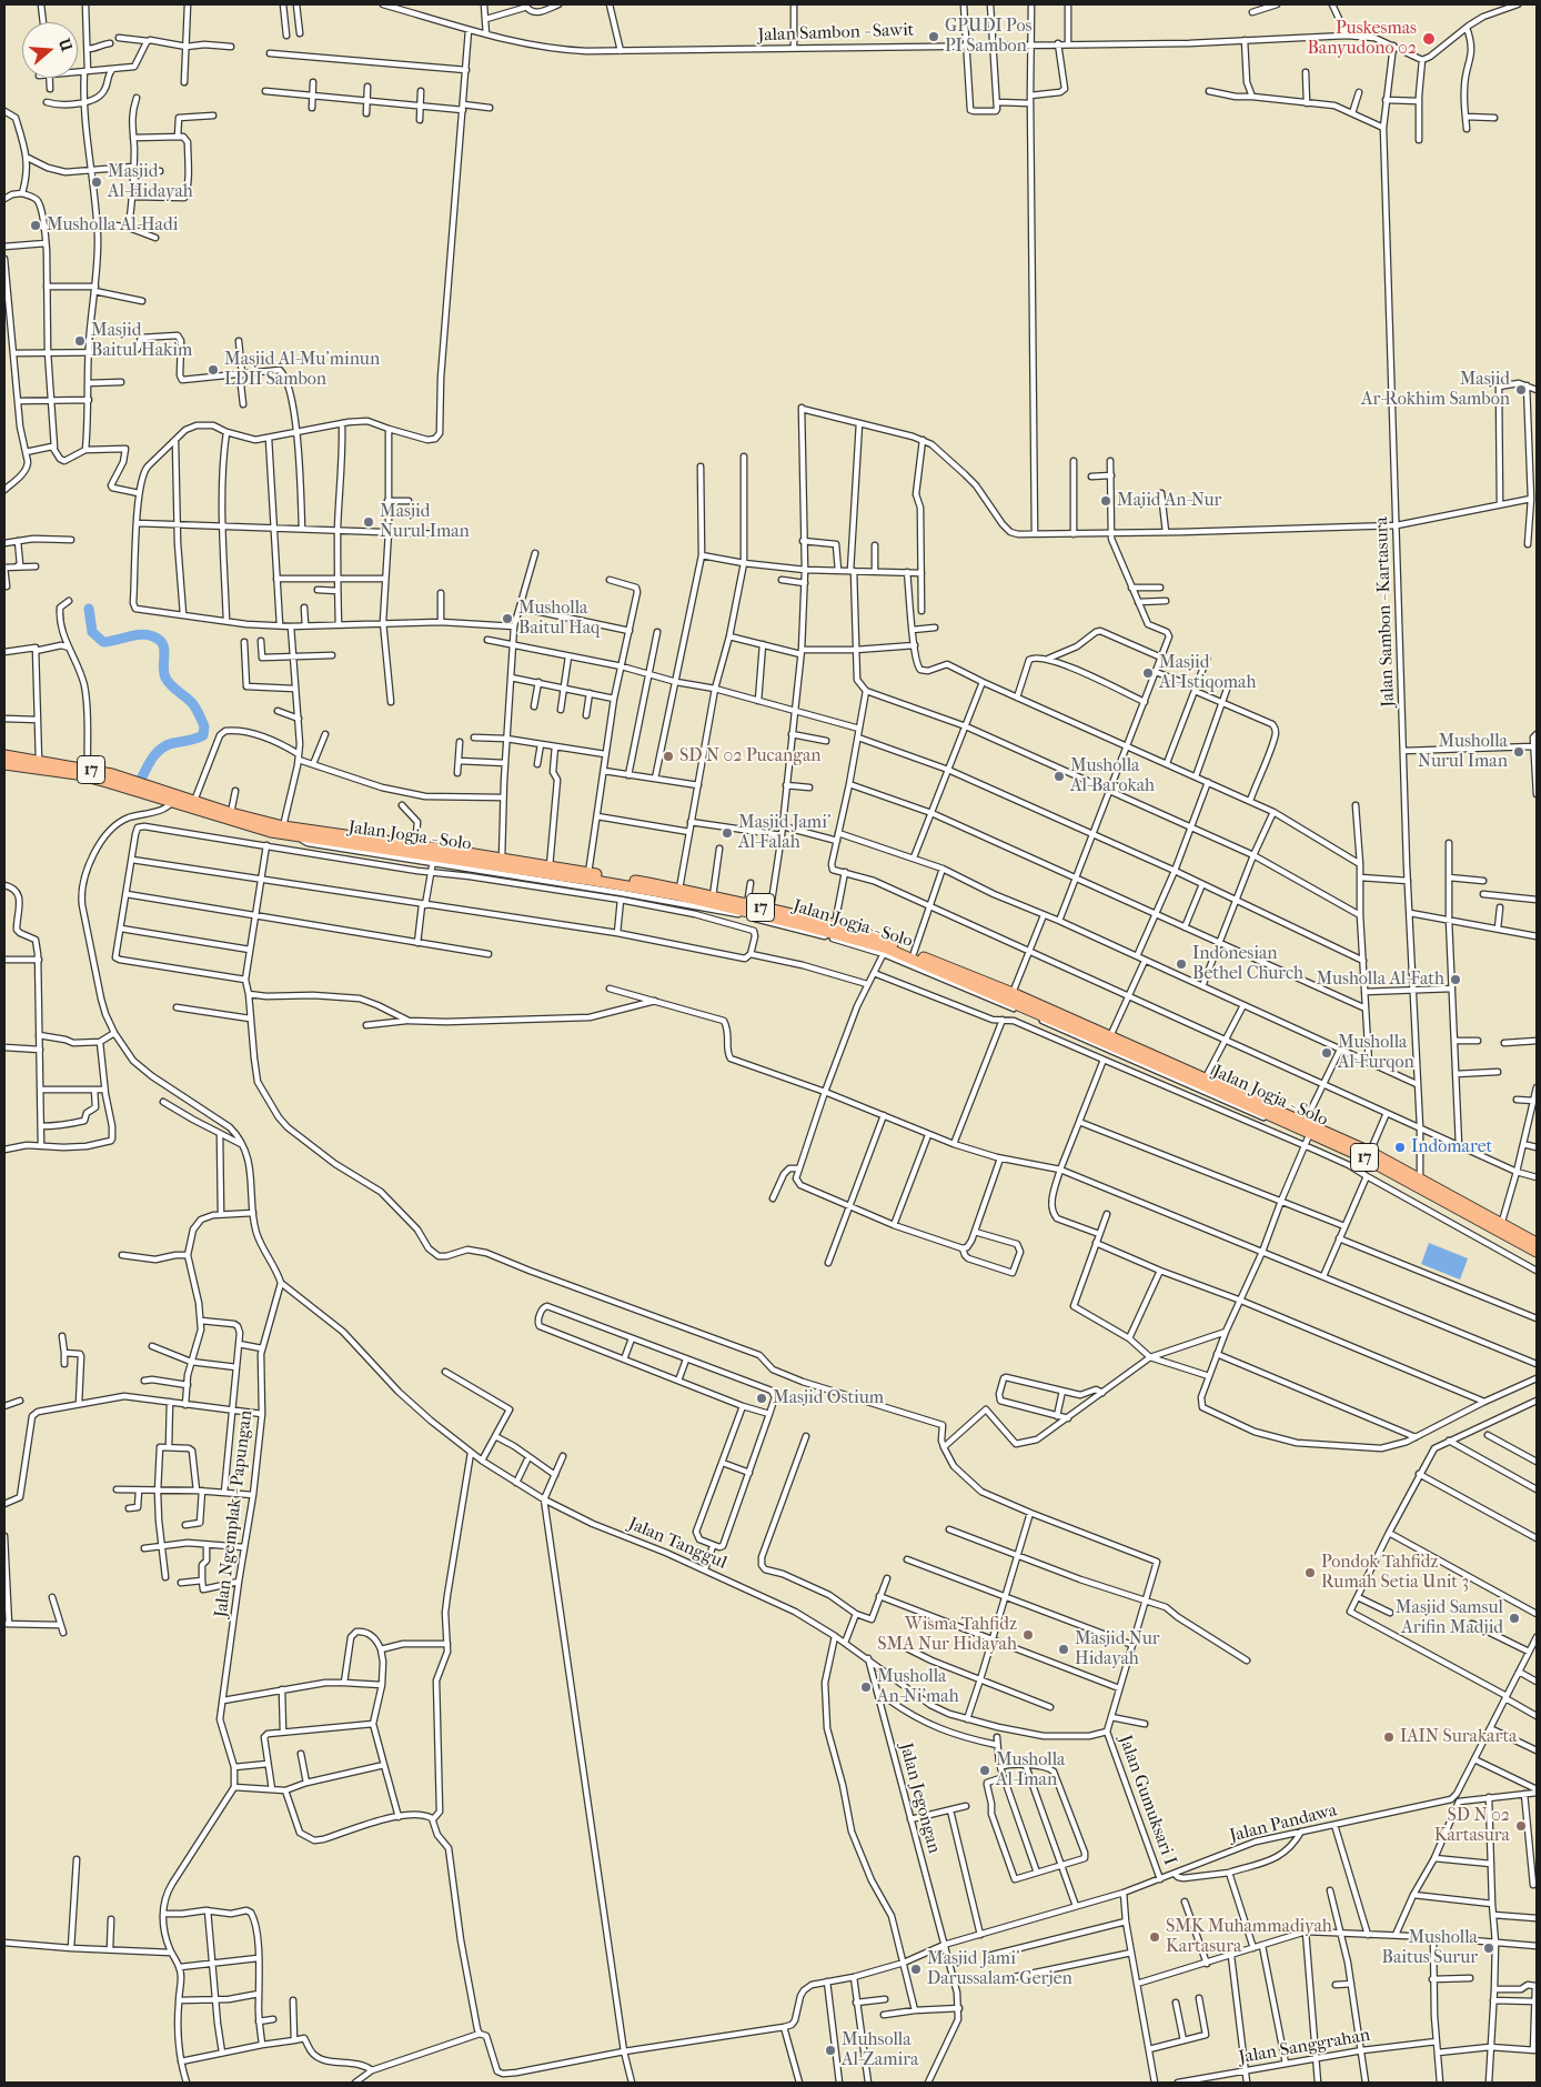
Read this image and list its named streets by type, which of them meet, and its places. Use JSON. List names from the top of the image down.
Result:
{
  "streets": {
    "highway": ["17", "Jalan Jogja - Solo"],
    "street": [
      "Jalan Sambon - Sawit",
      "Jalan Sambon - Kartasura",
      "Jalan Ngemplak - Papungan",
      "Jalan Tanggul",
      "Jalan Jegongan",
      "Jalan Gumuksari I",
      "Jalan Pandawa",
      "Jalan Sanggrahan"
    ]
  },
  "crossings": [
    ["Jalan Sambon - Sawit", "Jalan Sambon - Kartasura"],
    ["Jalan Sambon - Kartasura", "Jalan Jogja - Solo"],
    ["17", "Jalan Jogja - Solo"],
    ["Jalan Ngemplak - Papungan", "Jalan Tanggul"],
    ["Jalan Tanggul", "Jalan Jegongan"],
    ["Jalan Tanggul", "Jalan Gumuksari I"],
    ["Jalan Jegongan", "Jalan Pandawa"],
    ["Jalan Gumuksari I", "Jalan Pandawa"]
  ],
  "places": [
    "GPUDI Pos PI Sambon",
    "Puskesmas Banyudono 02",
    "Masjid Al-Hidayah",
    "Musholla Al-Hadi",
    "Masjid Baitul Hakim",
    "Masjid Al-Mu'minun LDII Sambon",
    "Masjid Ar-Rokhim Sambon",
    "Majid An-Nur",
    "Masjid Nurul Iman",
    "Musholla Baitul Haq",
    "Masjid Al-Istiqomah",
    "Musholla Nurul Iman",
    "SD N 02 Pucangan",
    "Musholla Al-Barokah",
    "Masjid Jami' Al-Falah",
    "Indonesian Bethel Church",
    "Musholla Al-Fath",
    "Musholla Al-Furqon",
    "Indomaret",
    "Masjid Ostium",
    "Pondok Tahfidz Rumah Setia Unit 3",
    "Masjid Samsul Arifin Madjid",
    "Wisma Tahfidz SMA Nur Hidayah",
    "Masjid Nur Hidayah",
    "Musholla An-Ni'mah",
    "IAIN Surakarta",
    "Musholla Al-Iman",
    "SD N 02 Kartasura",
    "SMK Muhammadiyah Kartasura",
    "Musholla Baitus Surur",
    "Masjid Jami' Darussalam Gerjen",
    "Muhsolla Al-Zamira"
  ],
  "north": "right"
}
